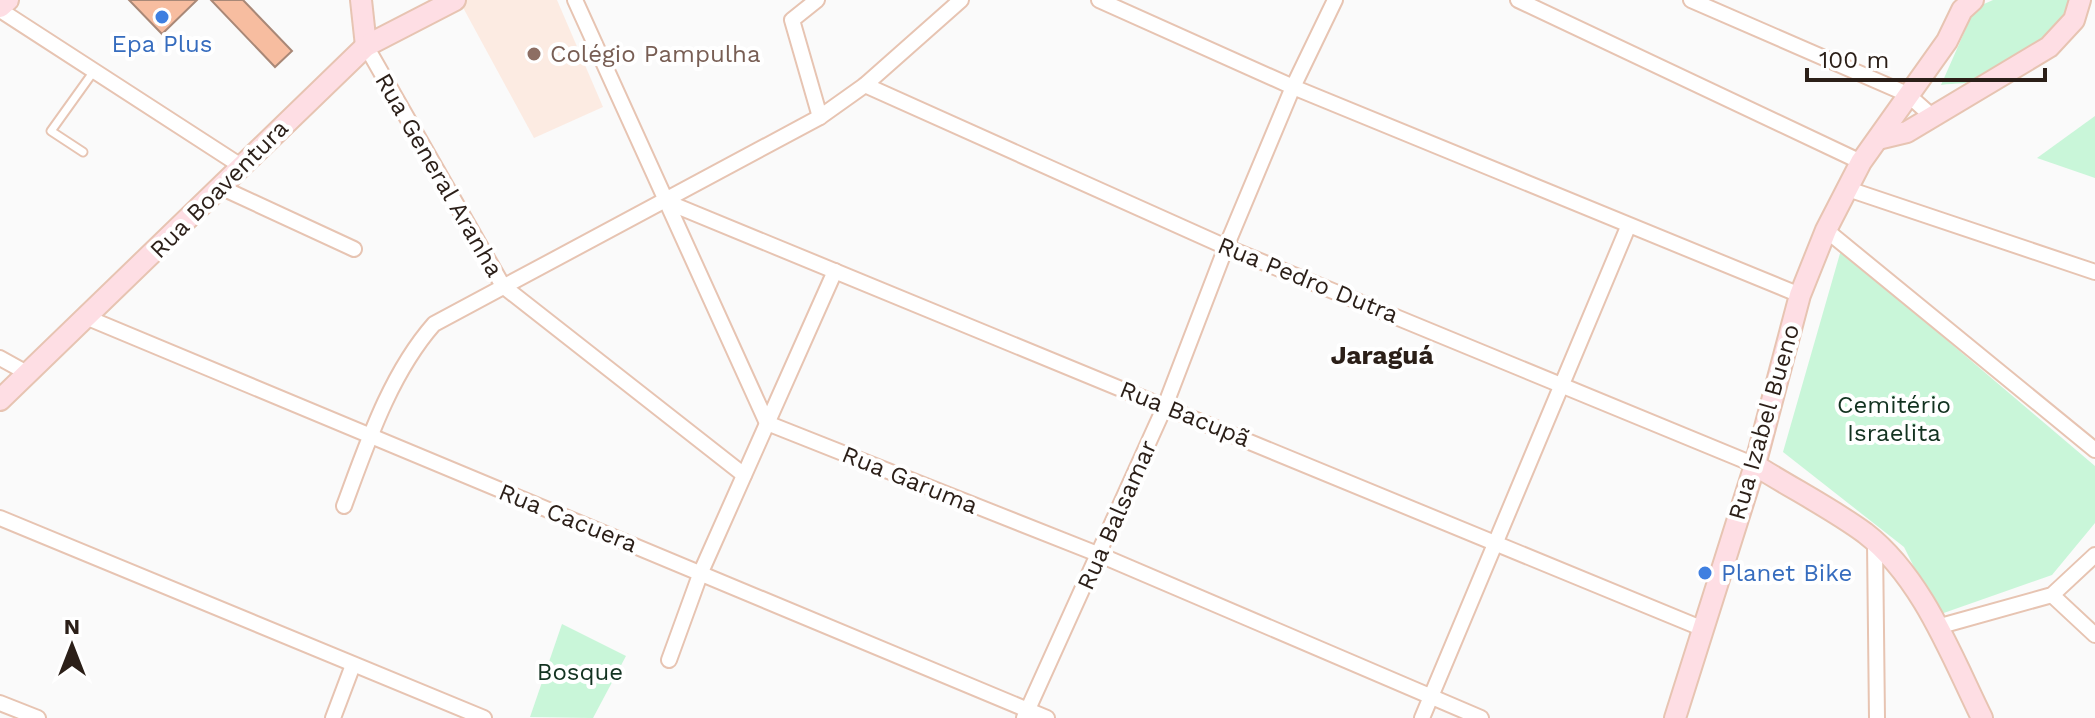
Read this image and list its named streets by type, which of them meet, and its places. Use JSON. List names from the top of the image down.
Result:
{
  "streets": {
    "street": [
      "Rua General Aranha",
      "Rua Boaventura",
      "Rua Pedro Dutra",
      "Rua Bacupã",
      "Rua Izabel Bueno",
      "Rua Garuma",
      "Rua Balsamar",
      "Rua Cacuera"
    ]
  },
  "crossings": [
    ["Rua General Aranha", "Rua Boaventura"],
    ["Rua Boaventura", "Rua Cacuera"],
    ["Rua Pedro Dutra", "Rua Izabel Bueno"],
    ["Rua Pedro Dutra", "Rua Balsamar"],
    ["Rua Bacupã", "Rua Izabel Bueno"],
    ["Rua Bacupã", "Rua Balsamar"],
    ["Rua Garuma", "Rua Balsamar"],
    ["Rua Balsamar", "Rua Cacuera"]
  ],
  "districts": ["Jaraguá"],
  "parks": ["Cemitério Israelita", "Bosque"],
  "places": ["Epa Plus", "Colégio Pampulha", "Planet Bike"],
  "scale_bar": "100 m",
  "north": "top"
}
